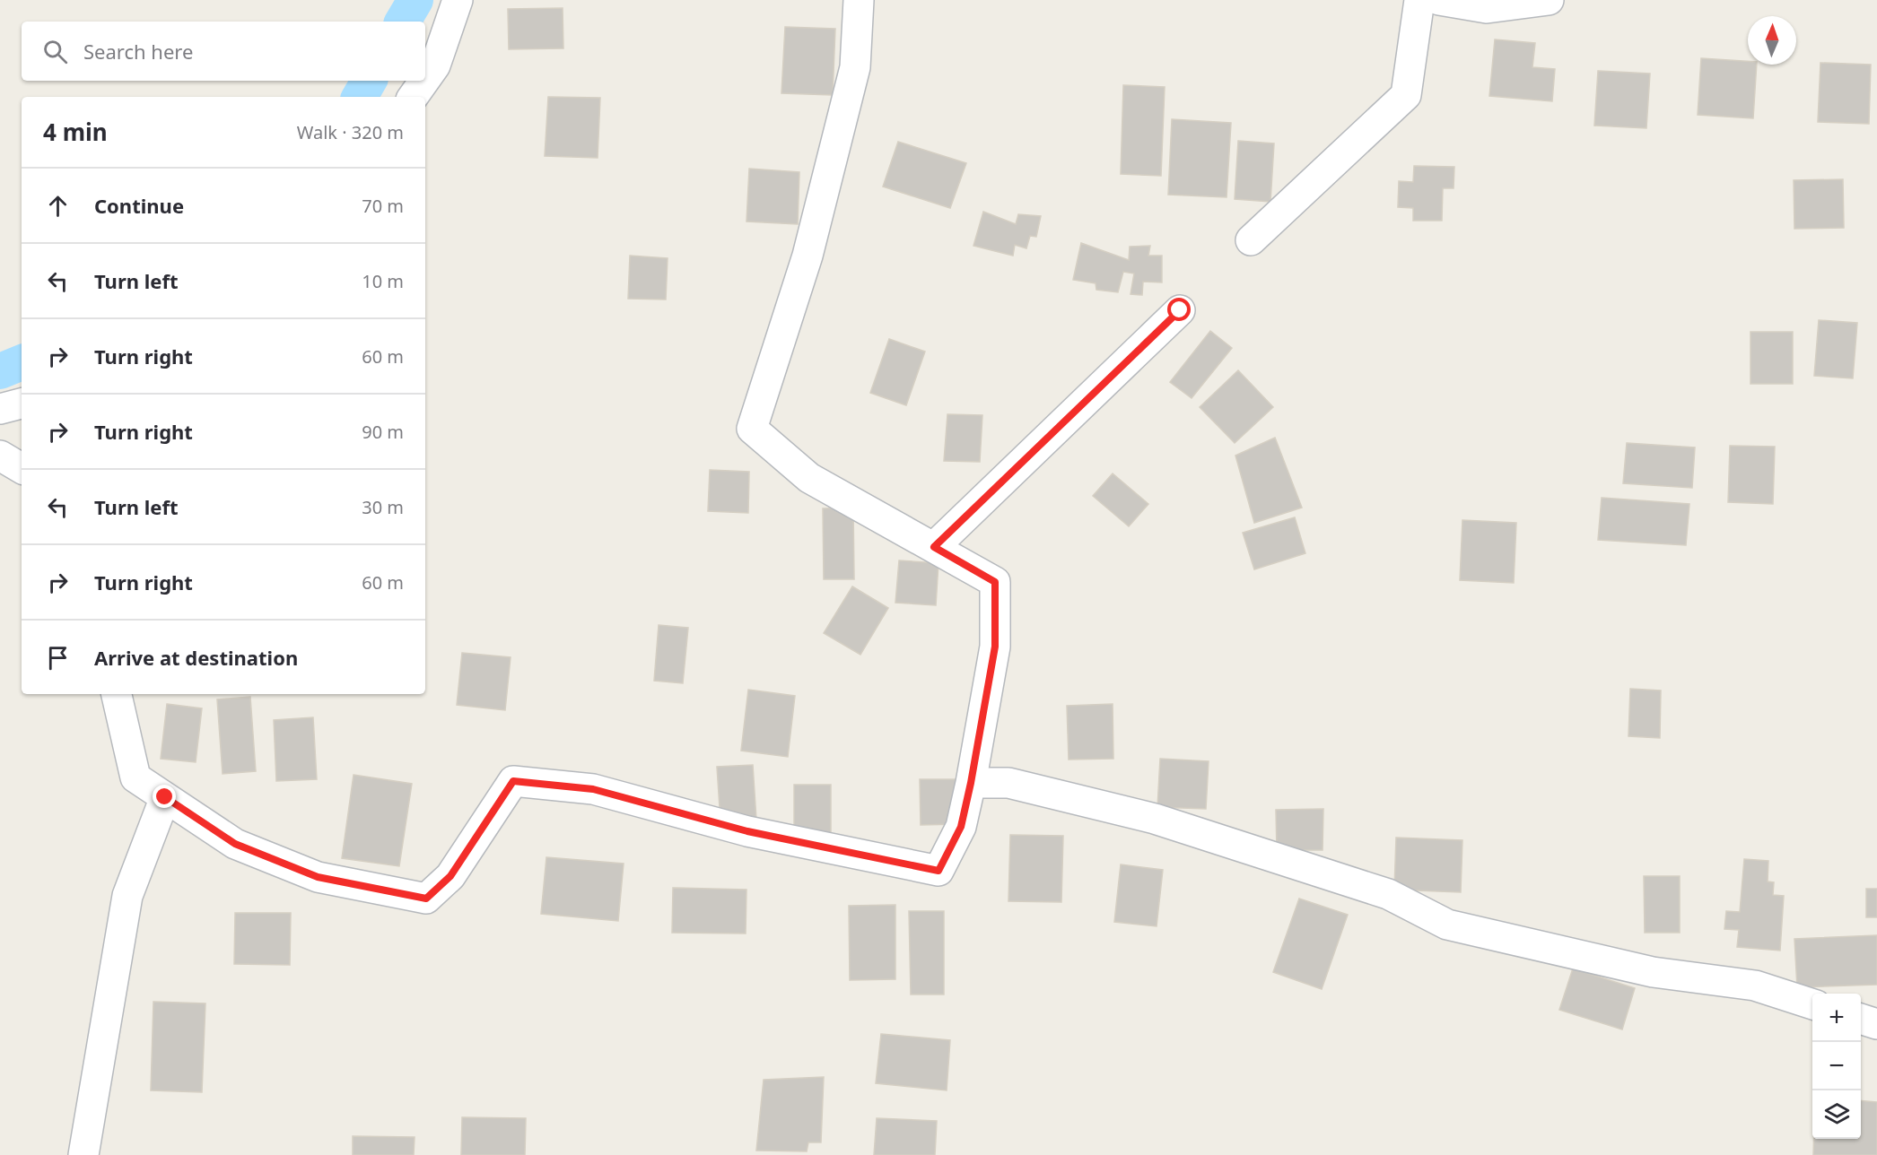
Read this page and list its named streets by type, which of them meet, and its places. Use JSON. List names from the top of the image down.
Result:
{
  "north": "top",
  "page": {
    "search": "Search here",
    "heading": ["4 min", "Walk · 320 m"],
    "list": [
      ["Continue", "70 m"],
      ["Turn left", "10 m"],
      ["Turn right", "60 m"],
      ["Turn right", "90 m"],
      ["Turn left", "30 m"],
      ["Turn right", "60 m"],
      "Arrive at destination"
    ],
    "map_buttons": ["+", "−"]
  }
}
